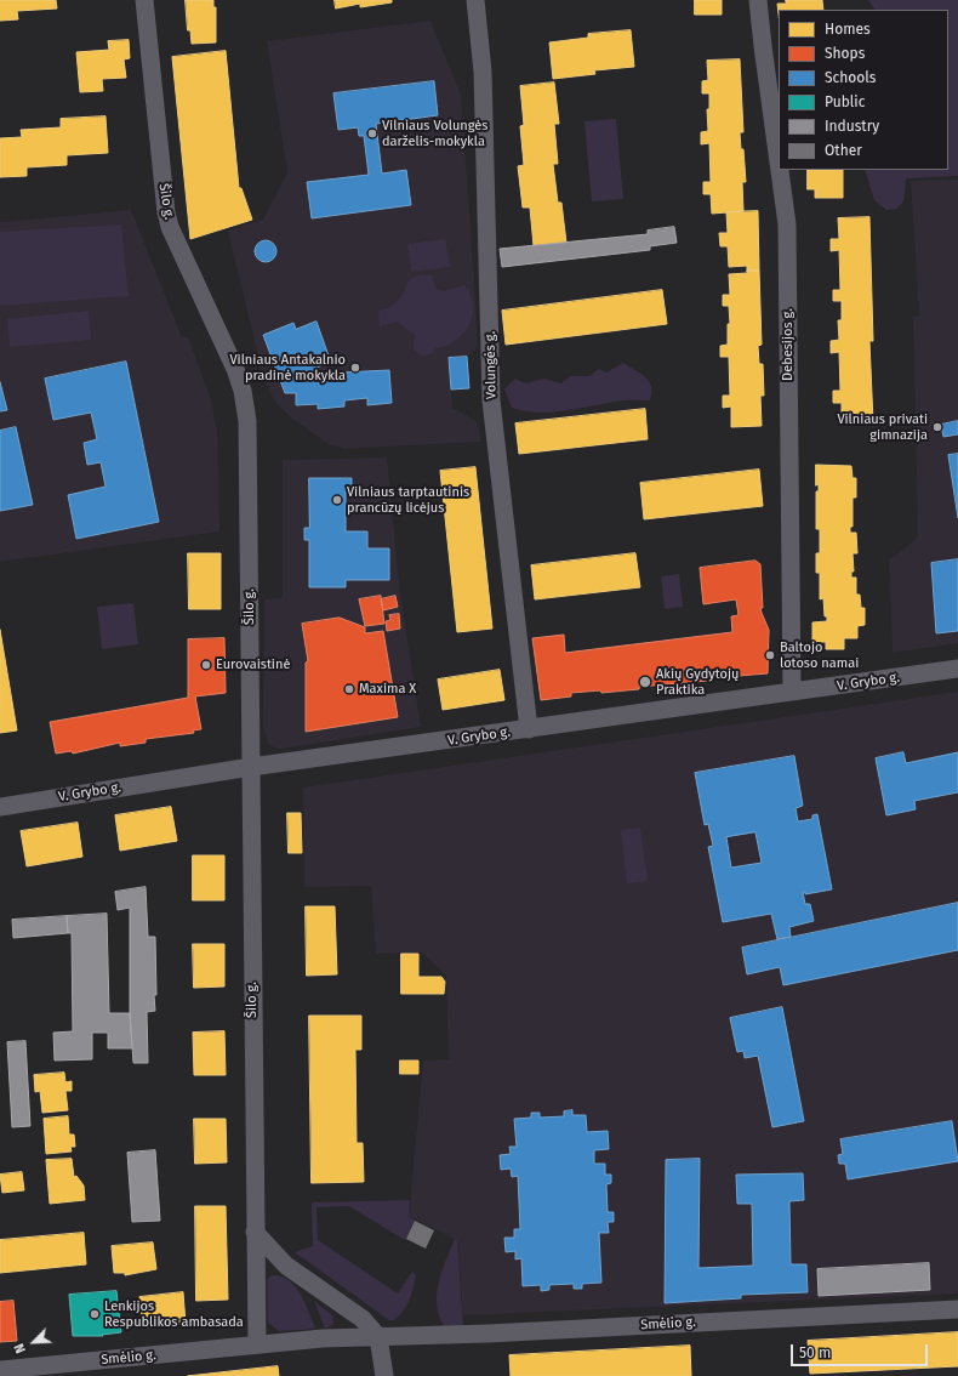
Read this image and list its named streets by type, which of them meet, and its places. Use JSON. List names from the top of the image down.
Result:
{
  "streets": {
    "street": [
      "Šilo g.",
      "Debesijos g.",
      "Volungės g.",
      "V. Grybo g.",
      "Smėlio g."
    ]
  },
  "crossings": [
    ["Šilo g.", "V. Grybo g."],
    ["Šilo g.", "Smėlio g."],
    ["Debesijos g.", "V. Grybo g."],
    ["Volungės g.", "V. Grybo g."]
  ],
  "places": [
    "Vilniaus Volungės darželis-mokykla",
    "Vilniaus Antakalnio pradinė mokykla",
    "Vilniaus privati gimnazija",
    "Vilniaus tarptautinis prancūzų licėjus",
    "Baltojo lotoso namai",
    "Eurovaistinė",
    "Akių Gydytojų Praktika",
    "Maxima X",
    "Lenkijos Respublikos ambasada"
  ],
  "legend": [
    "Homes",
    "Shops",
    "Schools",
    "Public",
    "Industry",
    "Other"
  ],
  "scale_bar": "50 m",
  "north": "bottom left"
}
